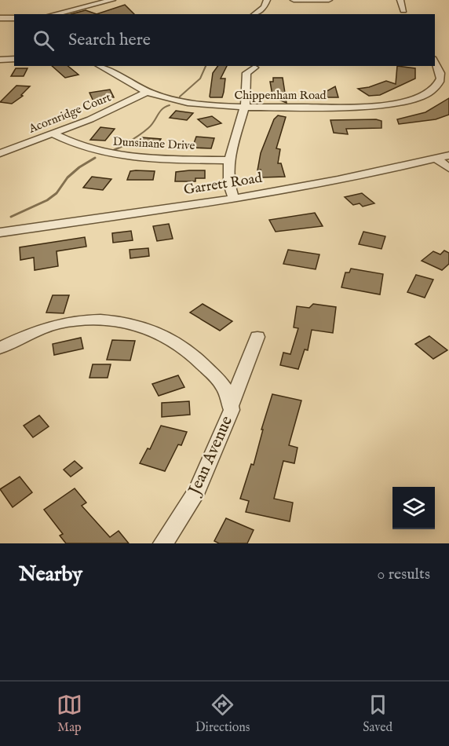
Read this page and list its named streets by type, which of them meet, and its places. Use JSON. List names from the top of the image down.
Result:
{
  "streets": {
    "street": [
      "Chippenham Road",
      "Acornridge Court",
      "Dunsinane Drive",
      "Garrett Road",
      "Jean Avenue"
    ]
  },
  "crossings": [
    ["Chippenham Road", "Acornridge Court"],
    ["Acornridge Court", "Dunsinane Drive"]
  ],
  "page": {
    "search": "Search here",
    "heading": ["Nearby", "0 results"],
    "nav": ["Map", "Directions", "Saved"]
  }
}
